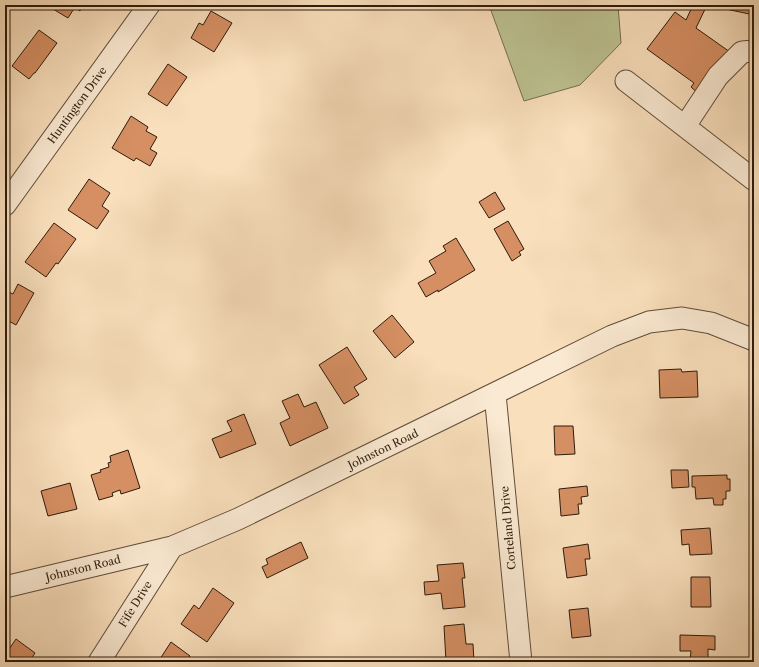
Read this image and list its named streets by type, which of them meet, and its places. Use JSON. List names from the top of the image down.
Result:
{
  "streets": {
    "street": [
      "Huntington Drive",
      "Johnston Road",
      "Corteland Drive",
      "Fife Drive"
    ]
  },
  "crossings": [
    ["Johnston Road", "Corteland Drive"],
    ["Johnston Road", "Fife Drive"]
  ]
}
